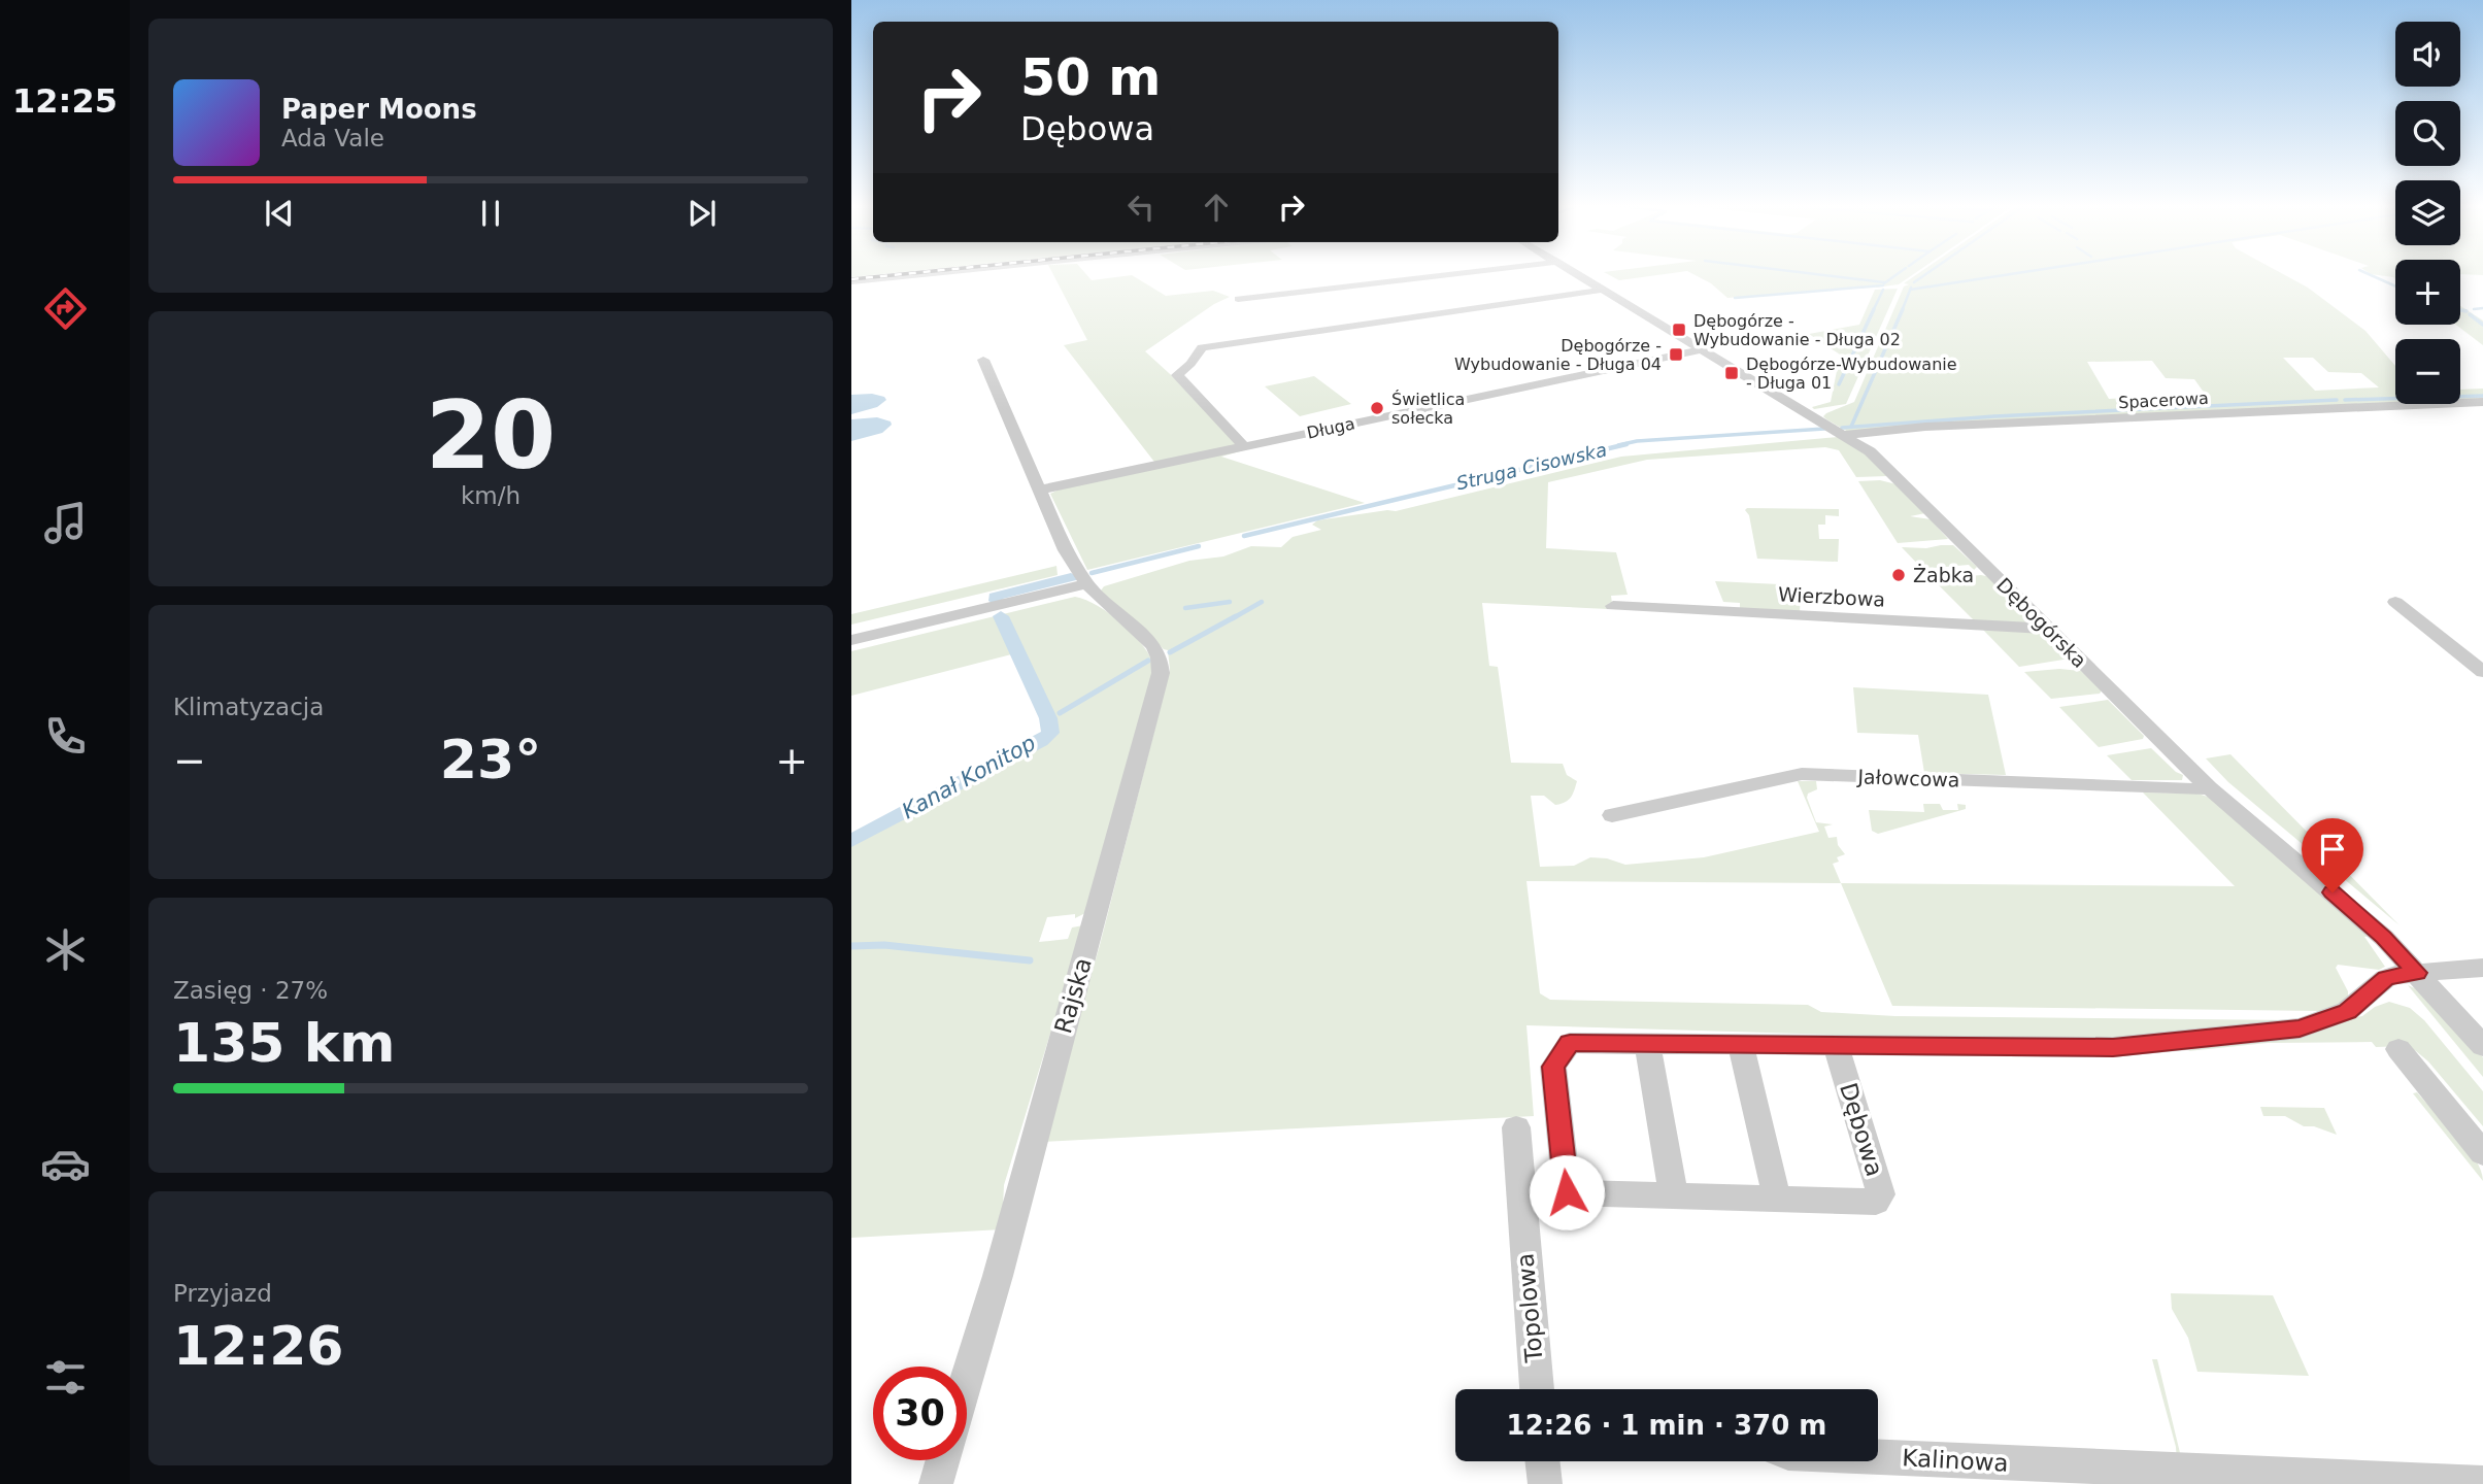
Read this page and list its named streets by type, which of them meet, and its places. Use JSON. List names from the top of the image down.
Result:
{
  "streets": {
    "street": [
      "Spacerowa",
      "Długa",
      "Wierzbowa",
      "Dębogórska",
      "Jałowcowa",
      "Rajska",
      "Dębowa",
      "Topolowa",
      "Kalinowa"
    ]
  },
  "crossings": [
    ["Spacerowa", "Dębogórska"],
    ["Długa", "Dębogórska"],
    ["Wierzbowa", "Dębogórska"],
    ["Dębogórska", "Jałowcowa"],
    ["Dębogórska", "Dębowa"]
  ],
  "water": ["Struga Cisowska", "Kanał Konitop"],
  "places": {
    "transit": ["Dębogórze - Wybudowanie - Długa 02", "Dębogórze - Wybudowanie - Długa 04", "Dębogórze-Wybudowanie - Długa 01"],
    "other": ["Świetlica sołecka", "Żabka"]
  },
  "page": {
    "tabs": "12:25",
    "map_buttons": ["+", "−"],
    "turn": ["50 m", "Dębowa"],
    "song": ["Paper Moons", "Ada Vale"],
    "tile": [
      ["20", "km/h"],
      "Klimatyzacja",
      ["Zasięg · 27%", "135 km"],
      ["Przyjazd", "12:26"]
    ],
    "heat": ["−", "23°", "+"],
    "limit": "30",
    "trip": "12:26 · 1 min · 370 m"
  }
}
